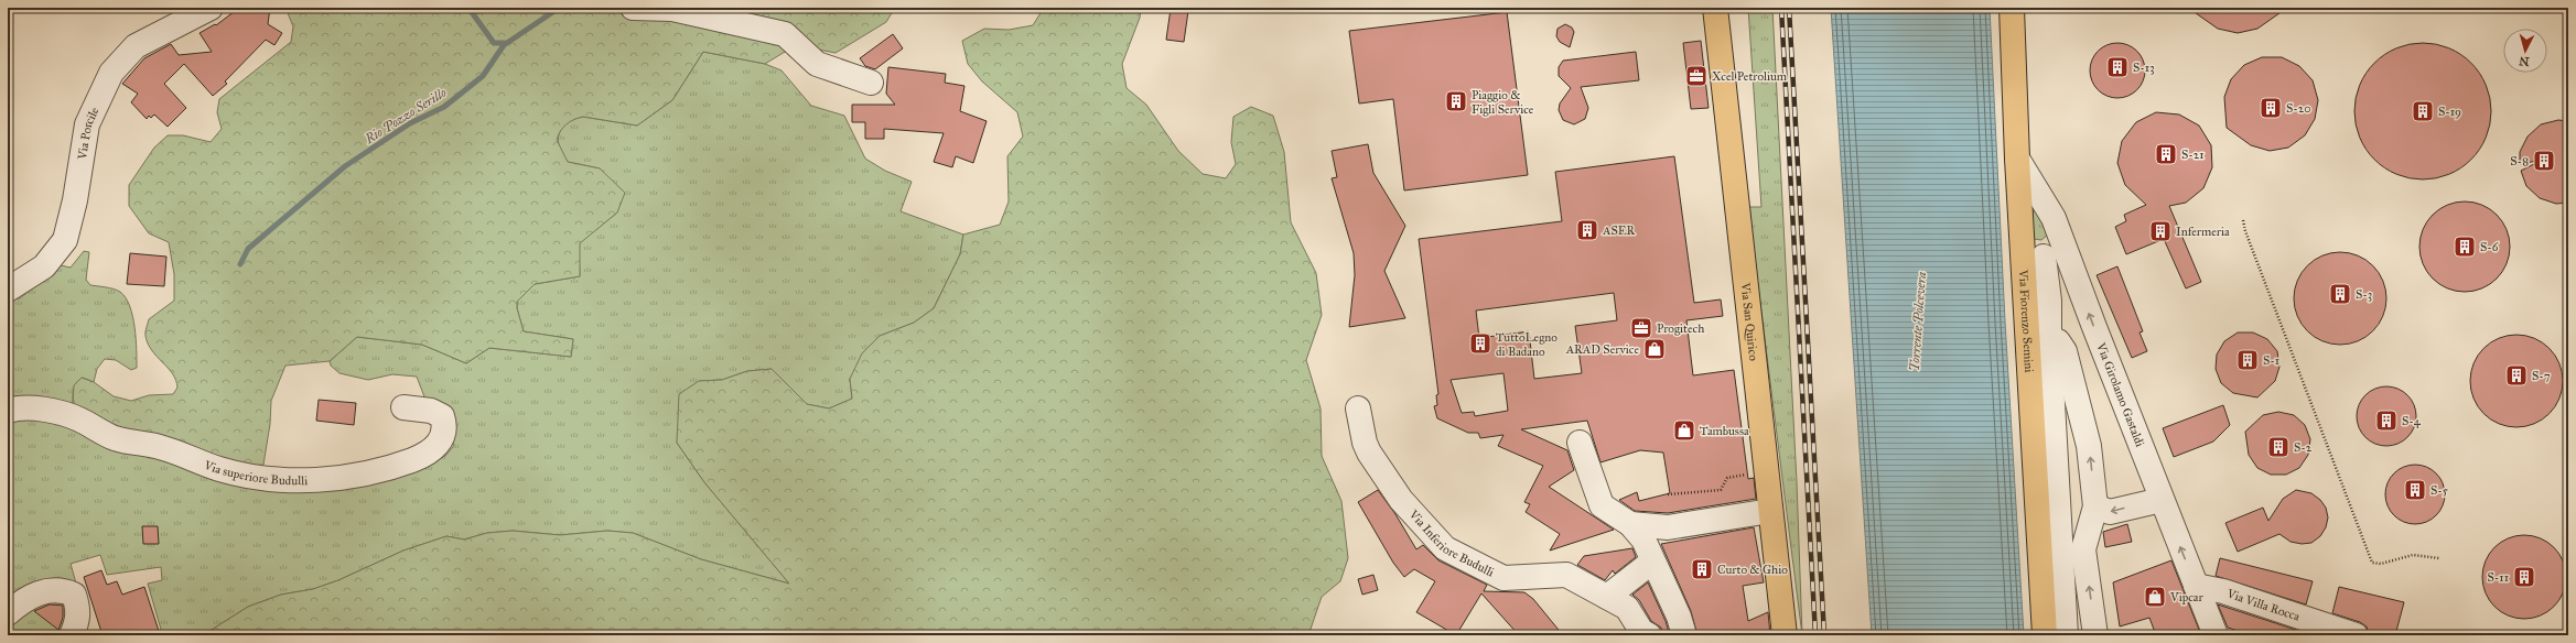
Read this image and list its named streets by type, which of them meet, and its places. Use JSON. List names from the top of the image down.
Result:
{
  "streets": {
    "main road": ["Via San Quirico", "Via Fiorenzo Semini"],
    "street": [
      "Via Porcile",
      "Via Girolamo Gastaldi",
      "Via superiore Budulli",
      "Via Inferiore Budulli",
      "Via Villa Rocca"
    ]
  },
  "crossings": [
    ["Via Fiorenzo Semini", "Via Girolamo Gastaldi"],
    ["Via Girolamo Gastaldi", "Via Villa Rocca"]
  ],
  "water": ["Rio Pozzo Serillo", "Torrente Polcevera"],
  "places": {
    "building": [
      "S-13",
      "Piaggio & Figli Service",
      "S-20",
      "S-19",
      "S-21",
      "S-8",
      "ASER",
      "Infermeria",
      "S-6",
      "S-3",
      "TuttoLegno di Badano",
      "S-1",
      "S-7",
      "S-4",
      "S-2",
      "S-5",
      "Curto & Ghio",
      "S-11"
    ],
    "office": ["Xcel Petrolium", "Progitech"],
    "shop": ["ARAD Service", "Tambussa", "Vipcar"]
  },
  "north": "bottom"
}
